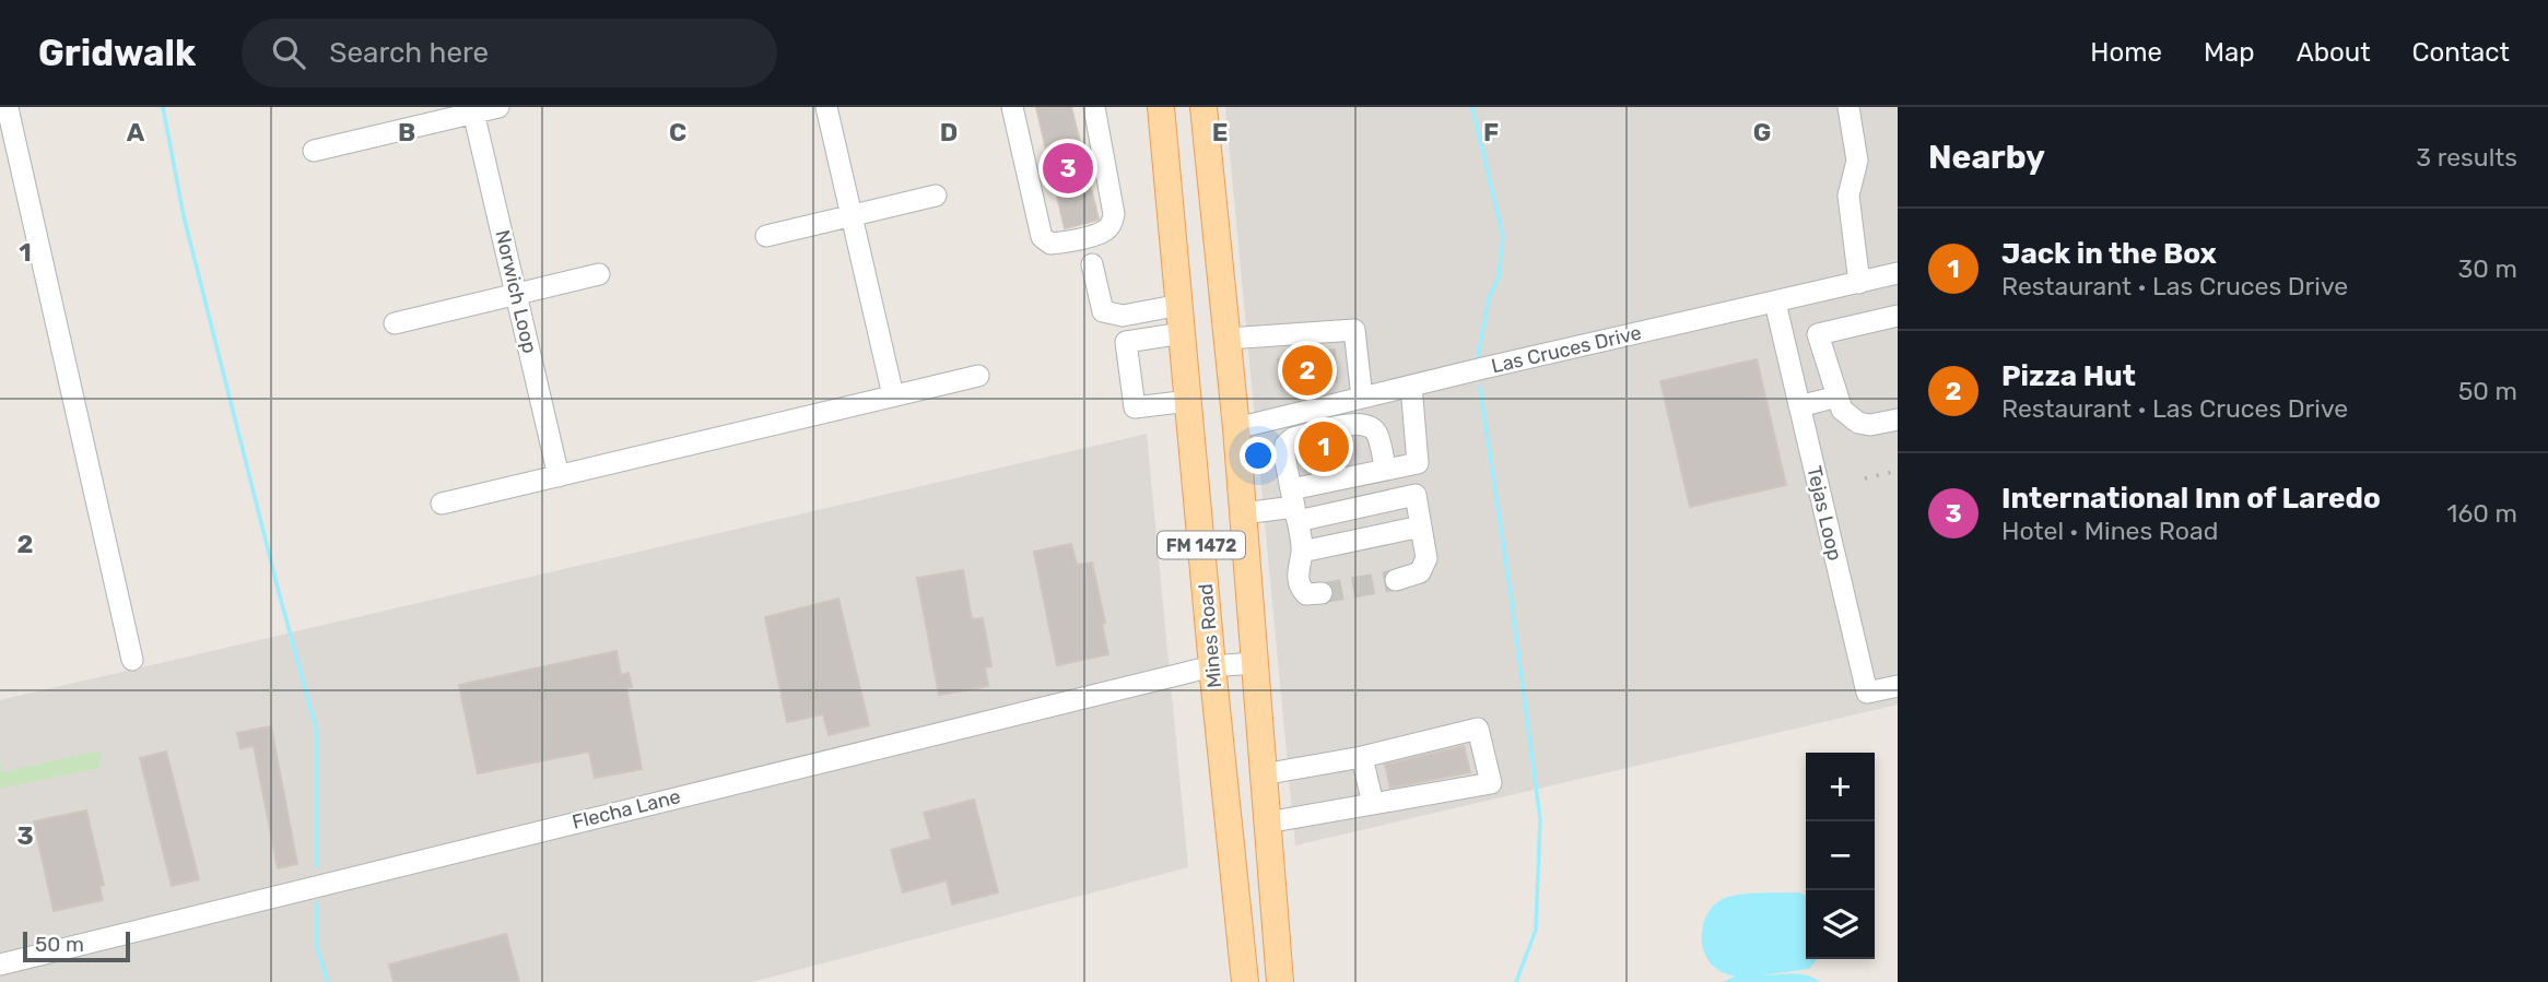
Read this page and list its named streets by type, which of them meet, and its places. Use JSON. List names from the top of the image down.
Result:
{
  "streets": {
    "main road": ["FM 1472", "Mines Road"],
    "street": [
      "Norwich Loop",
      "Las Cruces Drive",
      "Tejas Loop",
      "Flecha Lane"
    ]
  },
  "crossings": [
    ["Las Cruces Drive", "Tejas Loop"],
    ["Las Cruces Drive", "FM 1472"],
    ["FM 1472", "Flecha Lane"],
    ["Mines Road", "Flecha Lane"]
  ],
  "scale_bar": "50 m",
  "page": {
    "header": "Gridwalk",
    "search": "Search here",
    "nav": [
      "Home",
      "Map",
      "About",
      "Contact"
    ],
    "heading": ["Nearby", "3 results"],
    "pins": ["3", "2", "1"],
    "list": [
      {
        "mark": "1",
        "name": "Jack in the Box",
        "note": "Restaurant · Las Cruces Drive",
        "value": "30 m"
      },
      {
        "mark": "2",
        "name": "Pizza Hut",
        "note": "Restaurant · Las Cruces Drive",
        "value": "50 m"
      },
      {
        "mark": "3",
        "name": "International Inn of Laredo",
        "note": "Hotel · Mines Road",
        "value": "160 m"
      }
    ],
    "map_buttons": ["+", "−"],
    "scale": "50 m"
  },
  "grid": {
    "columns": [
      "A",
      "B",
      "C",
      "D",
      "E",
      "F",
      "G"
    ],
    "rows": ["1", "2", "3"]
  }
}
